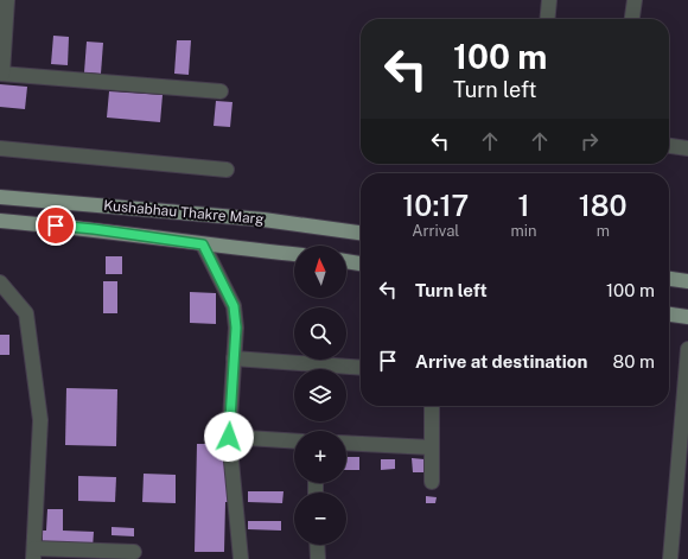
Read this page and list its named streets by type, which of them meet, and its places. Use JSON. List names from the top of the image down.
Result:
{
  "streets": {
    "main road": ["Kushabhau Thakre Marg"]
  },
  "north": "top",
  "page": {
    "turn": ["100 m", "Turn left"],
    "eta": [
      "10:17",
      "Arrival",
      "1",
      "min",
      "180",
      "m"
    ],
    "map_buttons": ["+", "−"],
    "list": [
      {
        "name": "Turn left",
        "value": "100 m"
      },
      {
        "name": "Arrive at destination",
        "value": "80 m"
      }
    ]
  }
}
